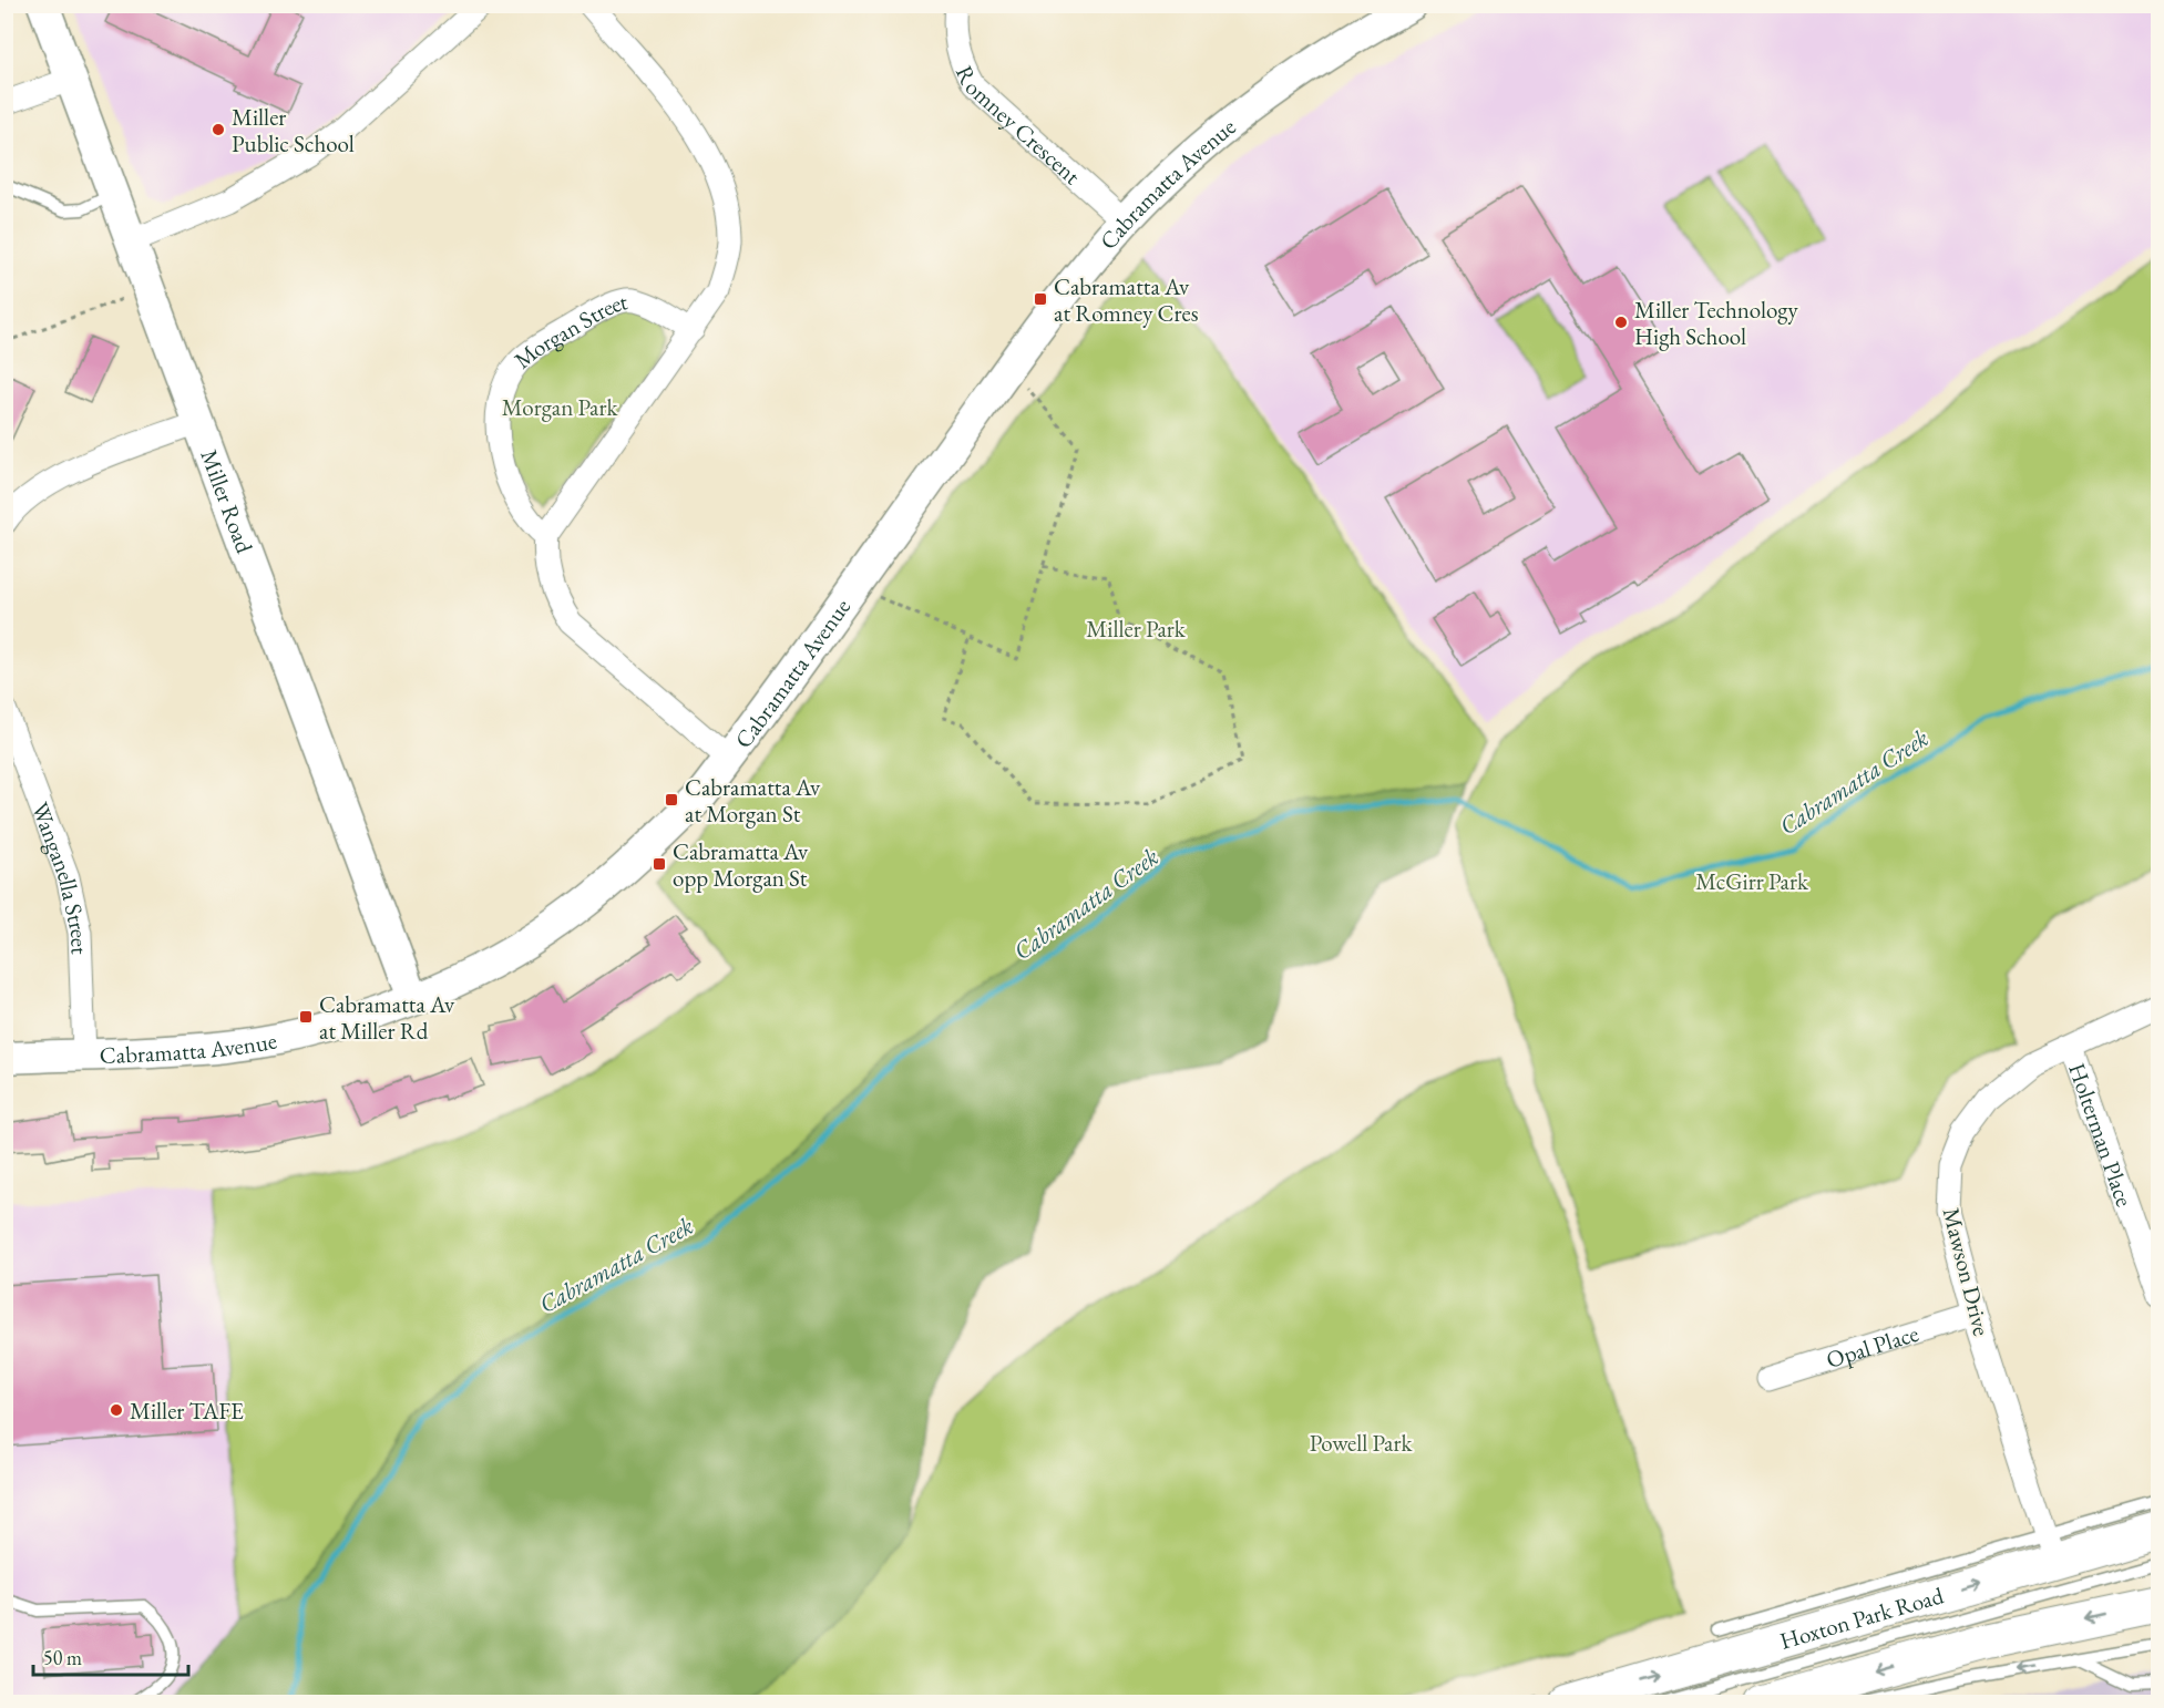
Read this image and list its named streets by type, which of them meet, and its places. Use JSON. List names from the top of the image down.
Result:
{
  "streets": {
    "main road": ["Hoxton Park Road"],
    "street": [
      "Romney Crescent",
      "Cabramatta Avenue",
      "Morgan Street",
      "Miller Road",
      "Wanganella Street",
      "Holterman Place",
      "Mawson Drive",
      "Opal Place"
    ]
  },
  "crossings": [
    ["Romney Crescent", "Cabramatta Avenue"],
    ["Cabramatta Avenue", "Miller Road"],
    ["Cabramatta Avenue", "Wanganella Street"],
    ["Holterman Place", "Mawson Drive"],
    ["Mawson Drive", "Opal Place"],
    ["Mawson Drive", "Hoxton Park Road"]
  ],
  "water": ["Cabramatta Creek"],
  "parks": [
    "Morgan Park",
    "Miller Park",
    "McGirr Park",
    "Powell Park"
  ],
  "places": {
    "other": ["Miller Public School", "Miller Technology High School", "Miller TAFE"],
    "transit": [
      "Cabramatta Av at Romney Cres",
      "Cabramatta Av at Morgan St",
      "Cabramatta Av opp Morgan St",
      "Cabramatta Av at Miller Rd"
    ]
  },
  "scale_bar": "50 m"
}
